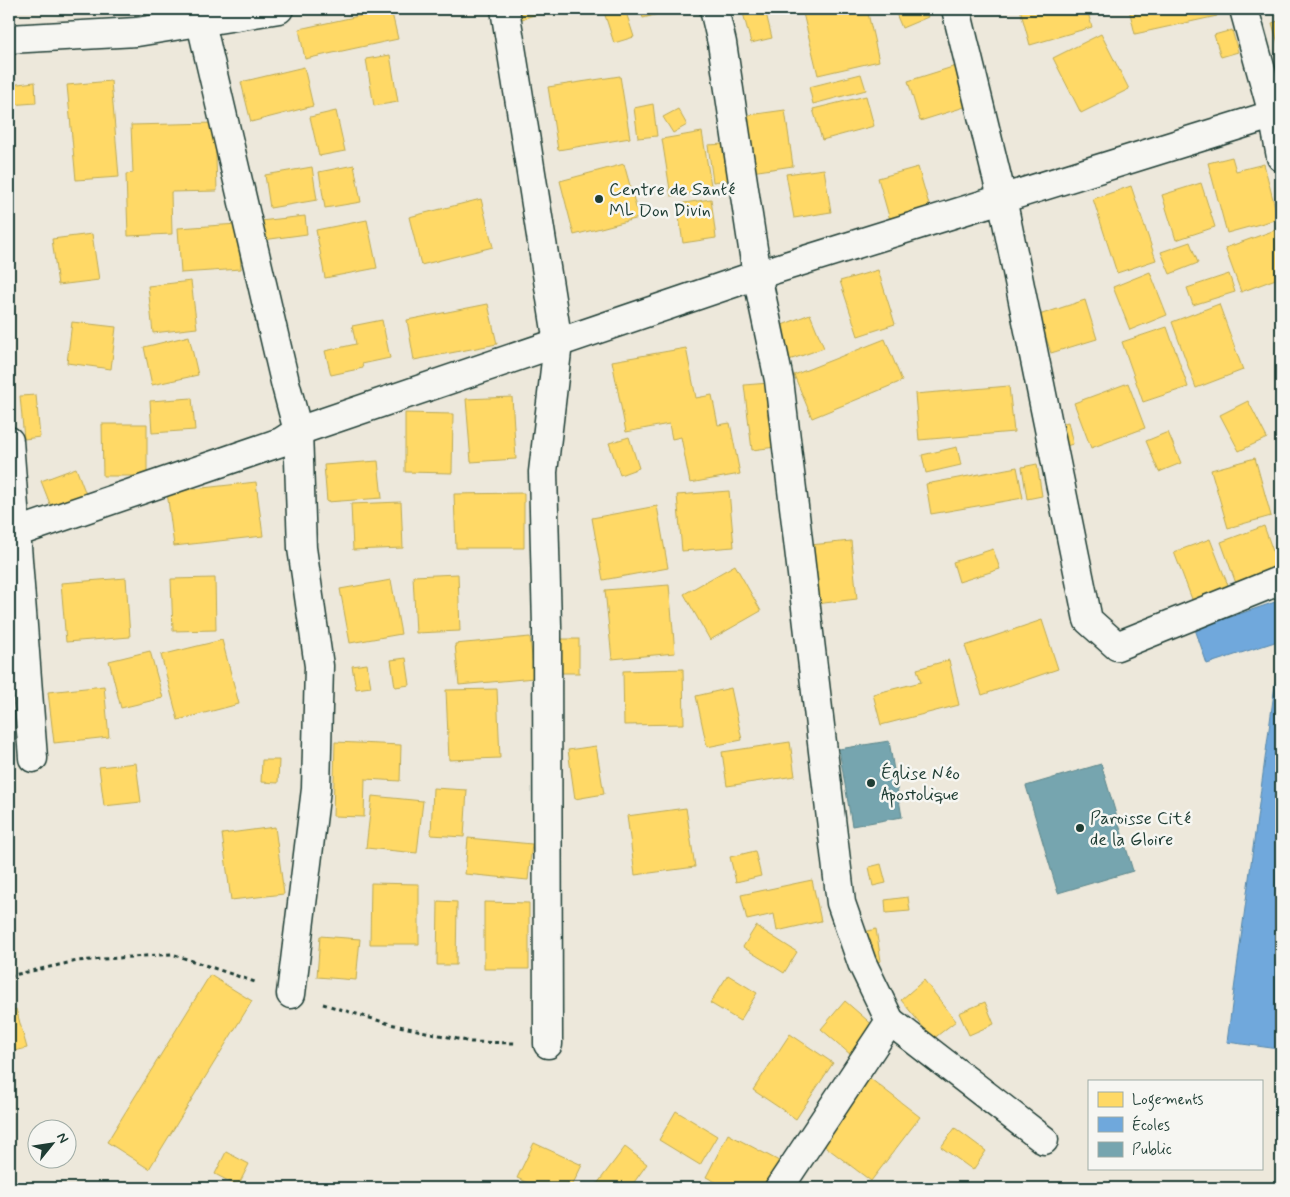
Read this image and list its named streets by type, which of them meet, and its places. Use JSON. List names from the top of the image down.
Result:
{
  "places": ["Centre de Santé ML Don Divin", "Église Néo Apostolique", "Paroisse Cité de la Gloire"],
  "legend": ["Logements", "Écoles", "Public"],
  "north": "top right"
}
